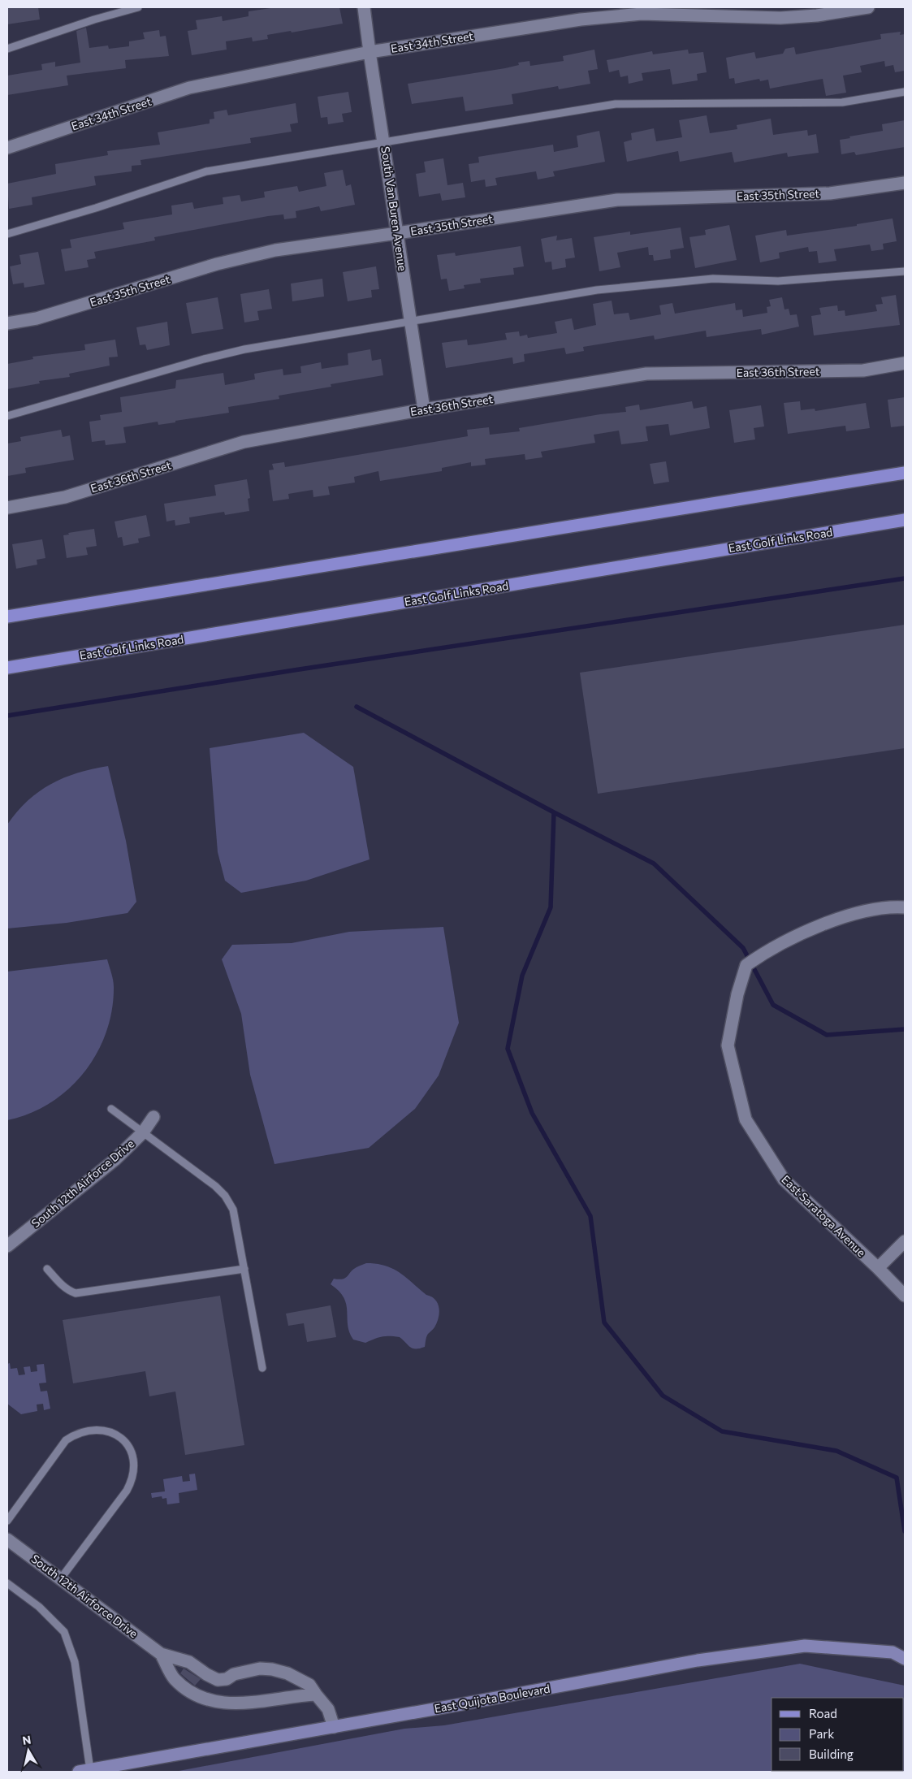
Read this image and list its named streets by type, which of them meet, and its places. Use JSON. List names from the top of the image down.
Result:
{
  "streets": {
    "main road": ["East Golf Links Road"],
    "street": [
      "East 34th Street",
      "East 35th Street",
      "South Van Buren Avenue",
      "East 36th Street",
      "South 12th Airforce Drive",
      "East Saratoga Avenue",
      "East Quijota Boulevard"
    ]
  },
  "crossings": [
    ["East 34th Street", "South Van Buren Avenue"],
    ["East 35th Street", "South Van Buren Avenue"],
    ["South Van Buren Avenue", "East 36th Street"],
    ["South 12th Airforce Drive", "East Quijota Boulevard"]
  ],
  "legend": ["Road", "Park", "Building"],
  "north": "top"
}
